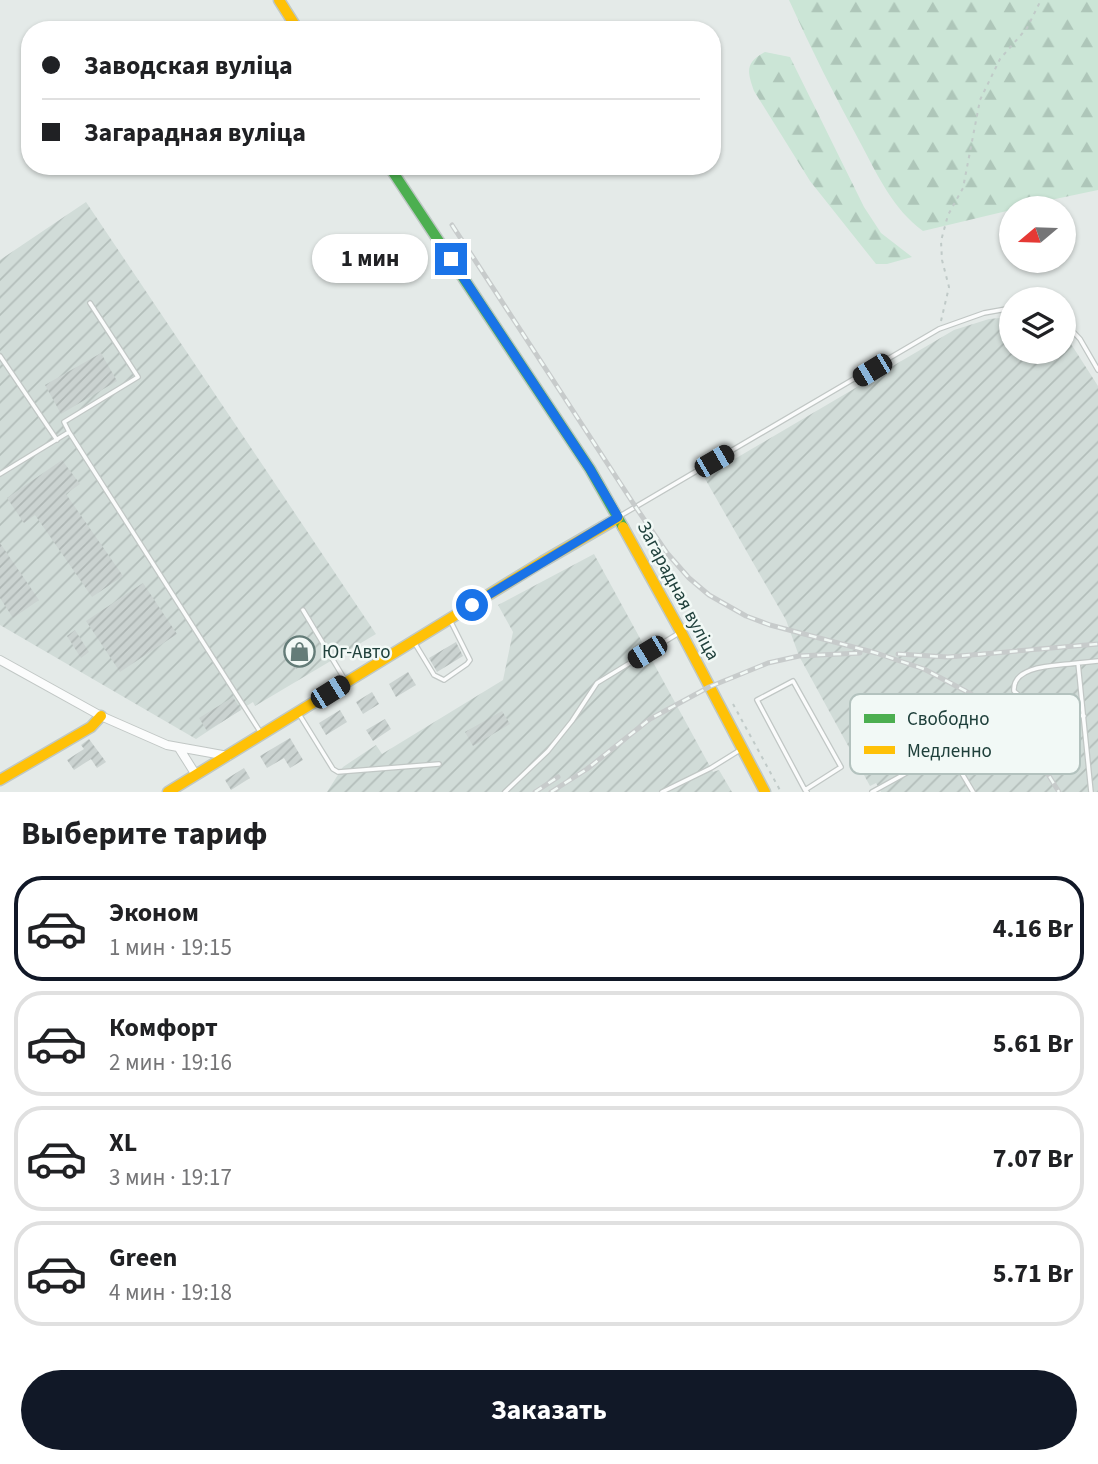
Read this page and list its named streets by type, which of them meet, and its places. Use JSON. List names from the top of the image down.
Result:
{
  "streets": {
    "main road": ["Загарадная вуліца"]
  },
  "places": {
    "shop": ["Юг-Авто"]
  },
  "legend": ["Свободно", "Медленно"],
  "north": "left",
  "page": {
    "banner": ["Заводская вуліца", "Загарадная вуліца"],
    "bubble": "1 мин",
    "heading": "Выберите тариф",
    "list": [
      {
        "name": "Эконом",
        "note": "1 мин · 19:15",
        "value": "4.16 Br"
      },
      {
        "name": "Комфорт",
        "note": "2 мин · 19:16",
        "value": "5.61 Br"
      },
      {
        "name": "XL",
        "note": "3 мин · 19:17",
        "value": "7.07 Br"
      },
      {
        "name": "Green",
        "note": "4 мин · 19:18",
        "value": "5.71 Br"
      }
    ],
    "buttons": "Заказать"
  }
}
